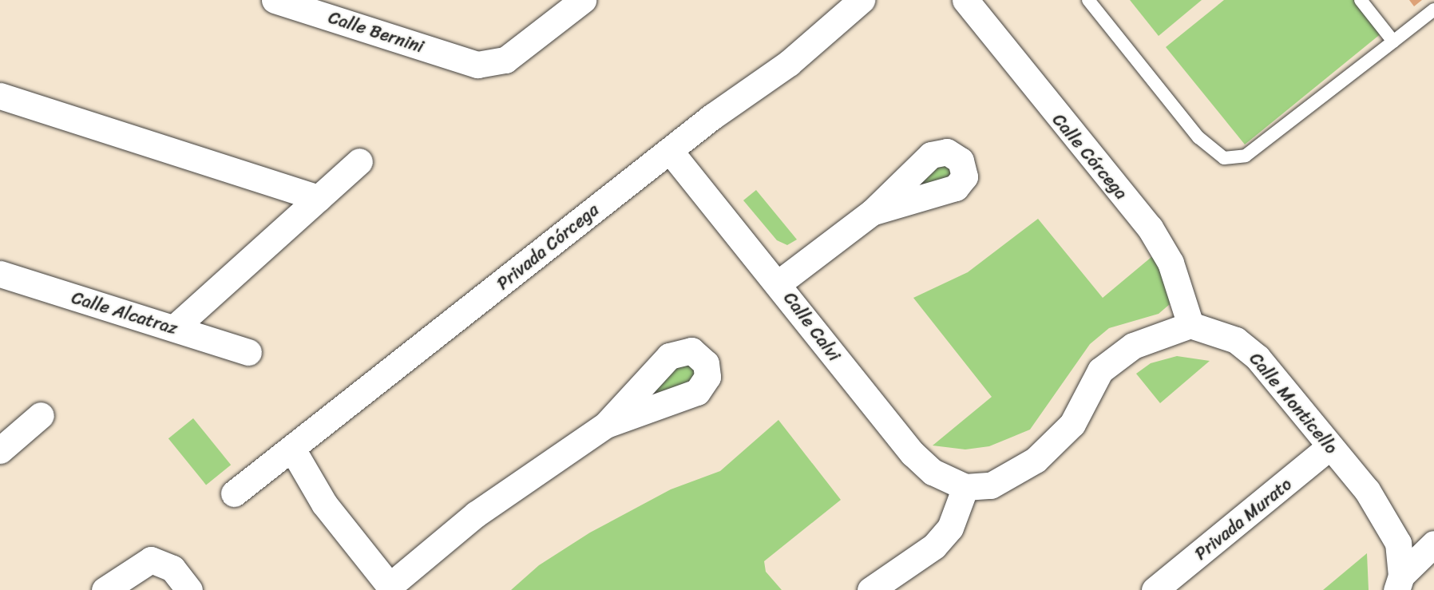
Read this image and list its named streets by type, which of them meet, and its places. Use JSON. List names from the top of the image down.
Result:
{
  "streets": {
    "street": [
      "Calle Bernini",
      "Calle Córcega",
      "Privada Córcega",
      "Calle Alcatraz",
      "Calle Calvi",
      "Calle Monticello",
      "Privada Murato"
    ]
  },
  "crossings": [
    ["Calle Córcega", "Calle Monticello"],
    ["Privada Córcega", "Calle Calvi"],
    ["Calle Monticello", "Privada Murato"]
  ]
}
